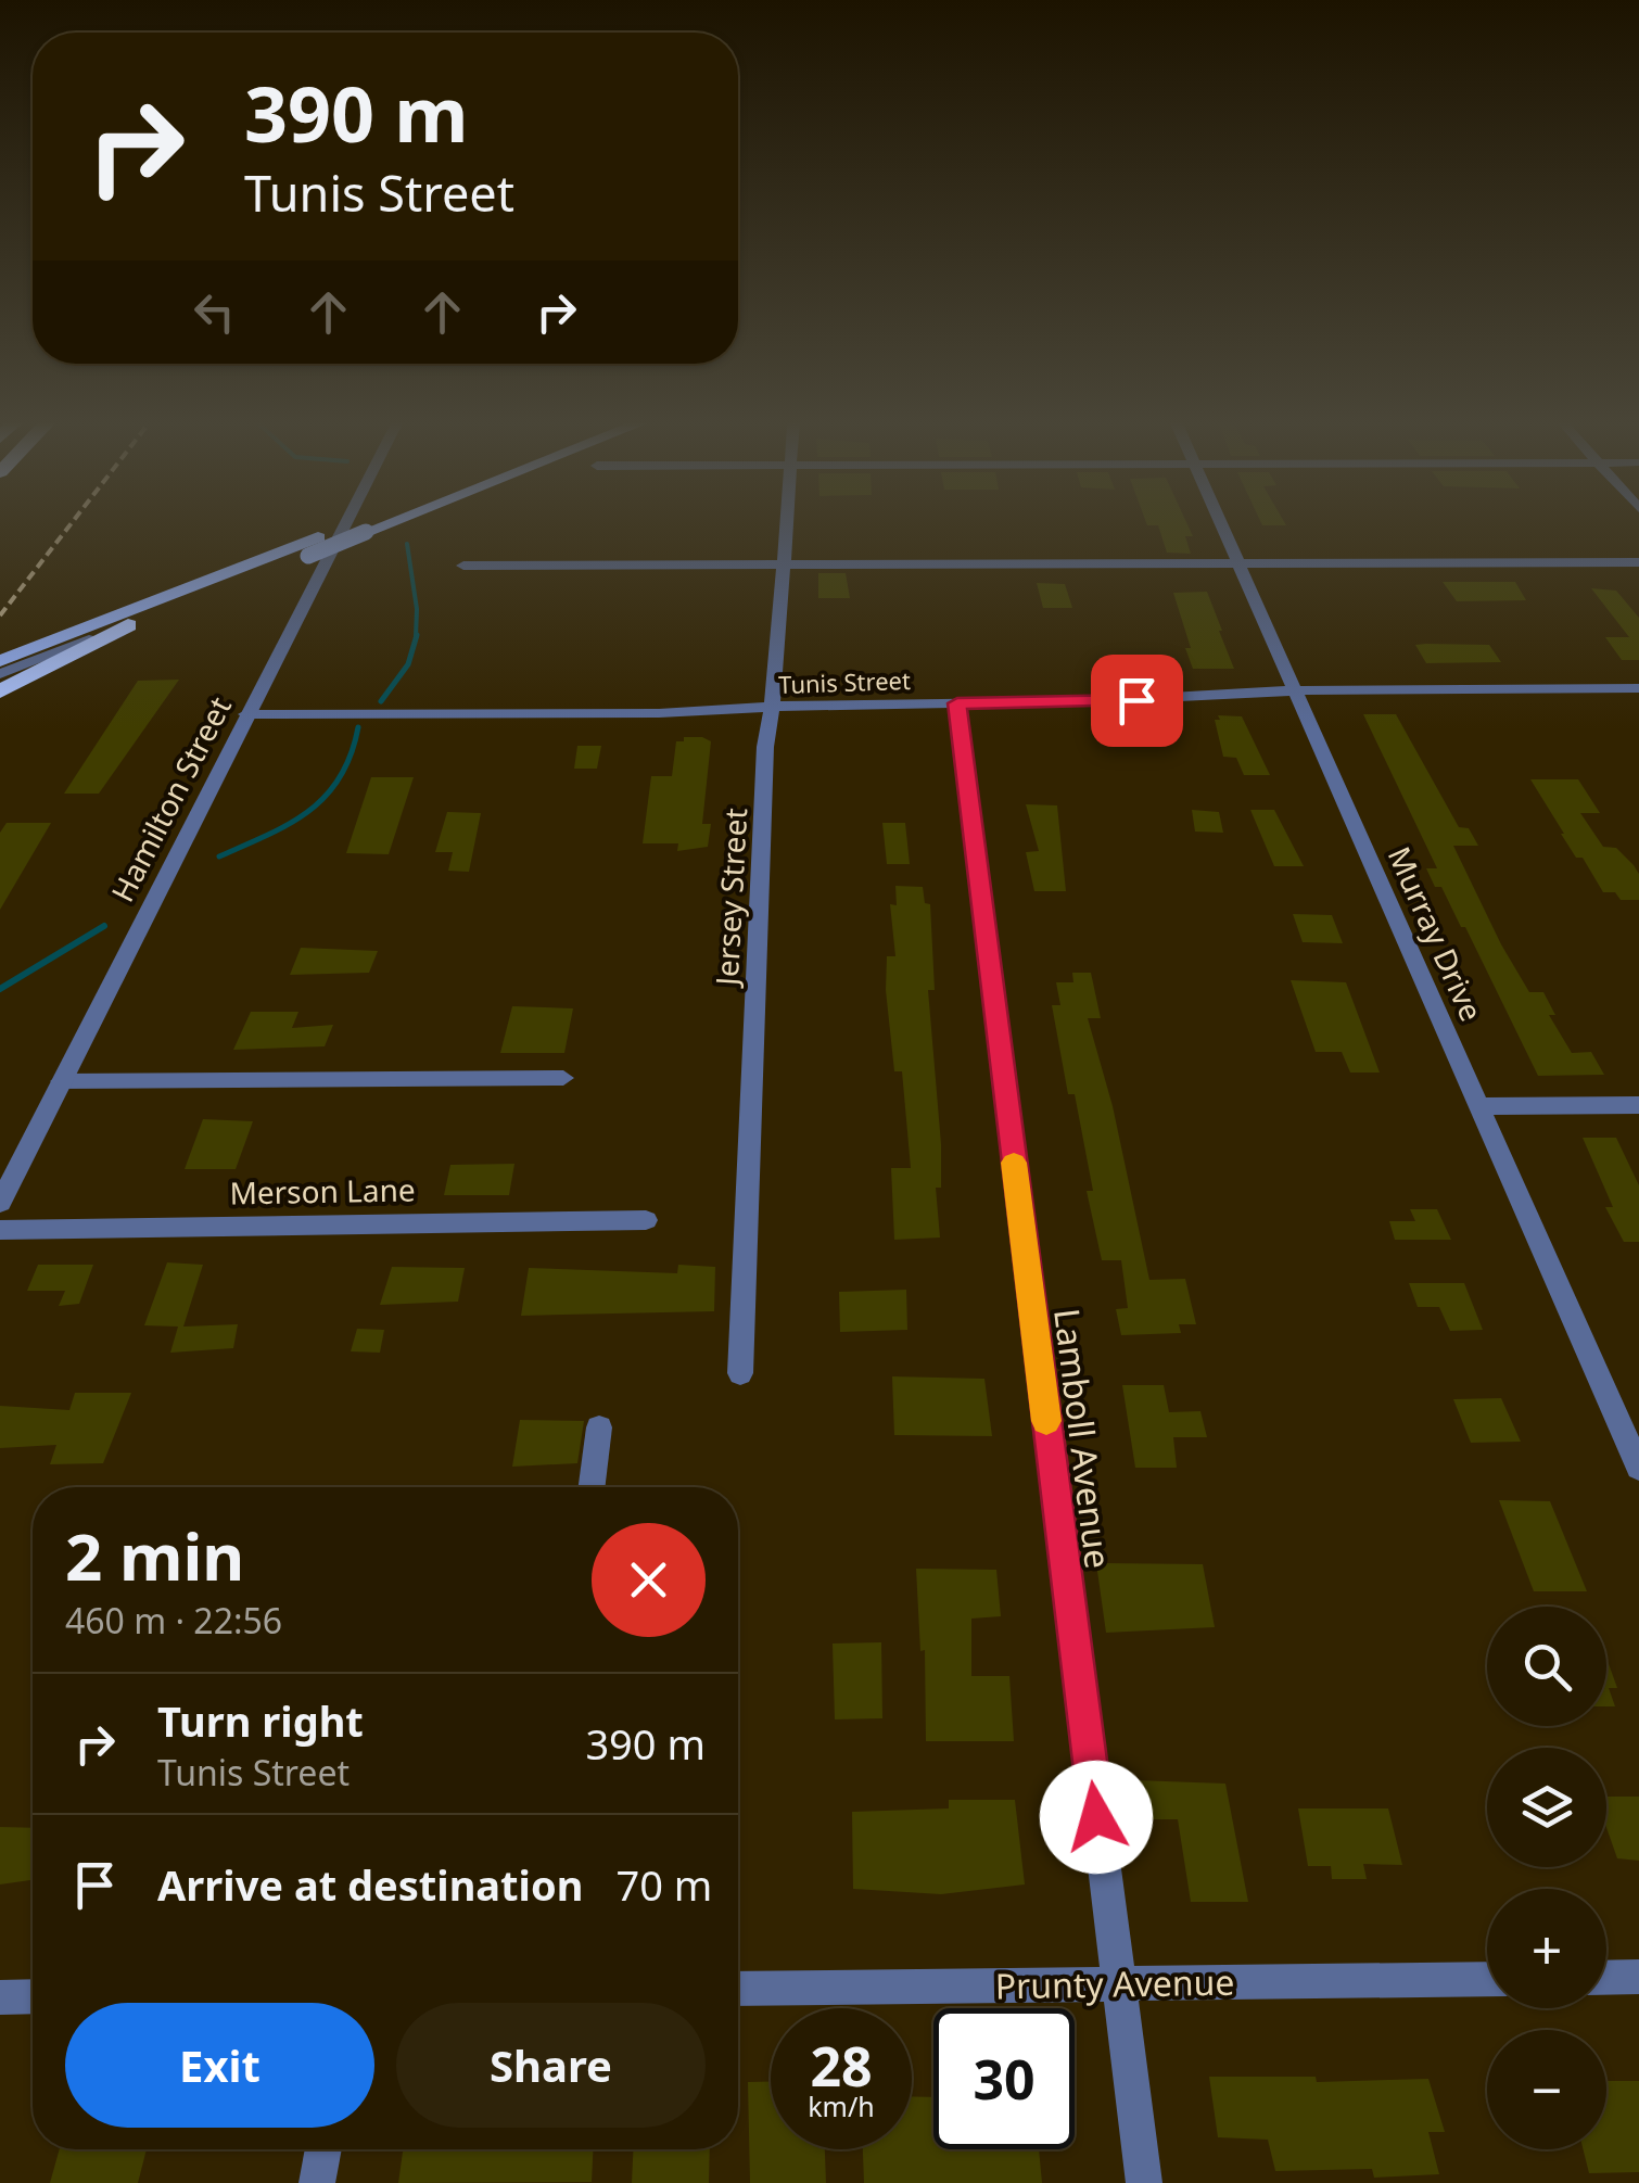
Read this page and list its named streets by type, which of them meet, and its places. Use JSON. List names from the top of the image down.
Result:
{
  "streets": {
    "street": [
      "Tunis Street",
      "Hamilton Street",
      "Jersey Street",
      "Murray Drive",
      "Merson Lane",
      "Lamboll Avenue",
      "Prunty Avenue"
    ]
  },
  "crossings": [
    ["Tunis Street", "Hamilton Street"],
    ["Tunis Street", "Jersey Street"],
    ["Tunis Street", "Murray Drive"],
    ["Tunis Street", "Lamboll Avenue"],
    ["Lamboll Avenue", "Prunty Avenue"]
  ],
  "page": {
    "turn": ["390 m", "Tunis Street"],
    "heading": ["2 min", "460 m · 22:56"],
    "map_buttons": ["+", "−"],
    "list": [
      {
        "name": "Turn right",
        "note": "Tunis Street",
        "value": "390 m"
      },
      {
        "name": "Arrive at destination",
        "value": "70 m"
      }
    ],
    "buttons": ["Exit", "Share"],
    "speed": "28 km/h",
    "limit": "30"
  }
}
